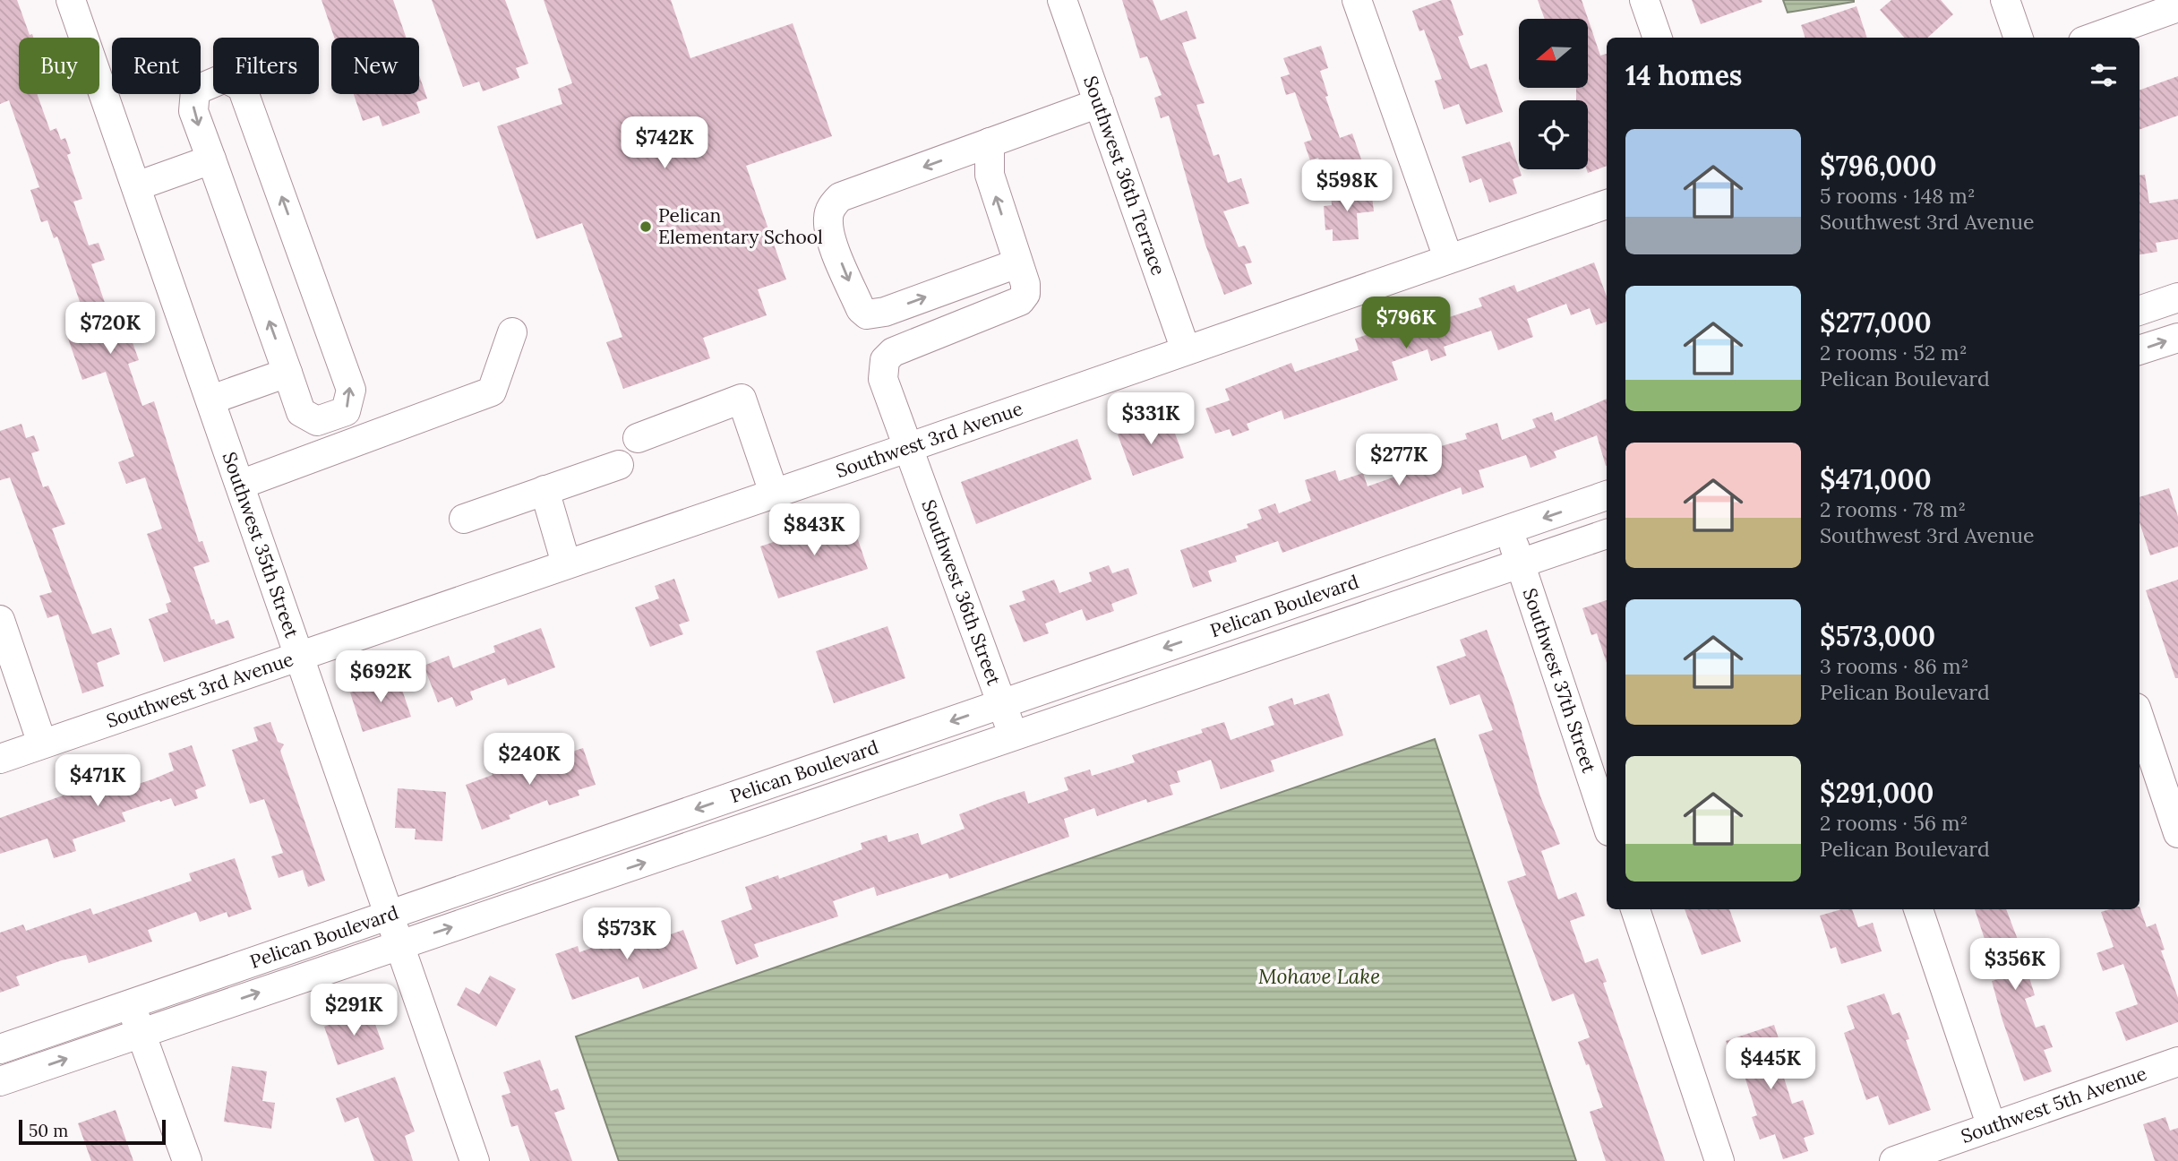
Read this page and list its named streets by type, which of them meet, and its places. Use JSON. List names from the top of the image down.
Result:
{
  "streets": {
    "street": [
      "Southwest 36th Terrace",
      "Southwest 3rd Avenue",
      "Southwest 35th Street",
      "Southwest 36th Street",
      "Pelican Boulevard",
      "Southwest 37th Street",
      "Southwest 5th Avenue"
    ]
  },
  "crossings": [
    ["Southwest 36th Terrace", "Southwest 3rd Avenue"],
    ["Southwest 3rd Avenue", "Southwest 35th Street"],
    ["Southwest 3rd Avenue", "Southwest 36th Street"],
    ["Southwest 35th Street", "Pelican Boulevard"],
    ["Southwest 36th Street", "Pelican Boulevard"],
    ["Pelican Boulevard", "Southwest 37th Street"]
  ],
  "water": ["Mohave Lake"],
  "places": ["Pelican Elementary School"],
  "scale_bar": "50 m",
  "north": "left",
  "page": {
    "chip": [
      "Buy",
      "Rent",
      "Filters",
      "New"
    ],
    "heading": "14 homes",
    "list": [
      {
        "name": "$796,000",
        "note": "5 rooms · 148 m² · Southwest 3rd Avenue"
      },
      {
        "name": "$277,000",
        "note": "2 rooms · 52 m² · Pelican Boulevard"
      },
      {
        "name": "$471,000",
        "note": "2 rooms · 78 m² · Southwest 3rd Avenue"
      },
      {
        "name": "$573,000",
        "note": "3 rooms · 86 m² · Pelican Boulevard"
      },
      {
        "name": "$291,000",
        "note": "2 rooms · 56 m² · Pelican Boulevard"
      }
    ],
    "price": [
      "$742K",
      "$598K",
      "$796K",
      "$720K",
      "$331K",
      "$277K",
      "$843K",
      "$692K",
      "$240K",
      "$471K",
      "$573K",
      "$356K",
      "$291K",
      "$445K"
    ],
    "scale": "50 m"
  }
}
